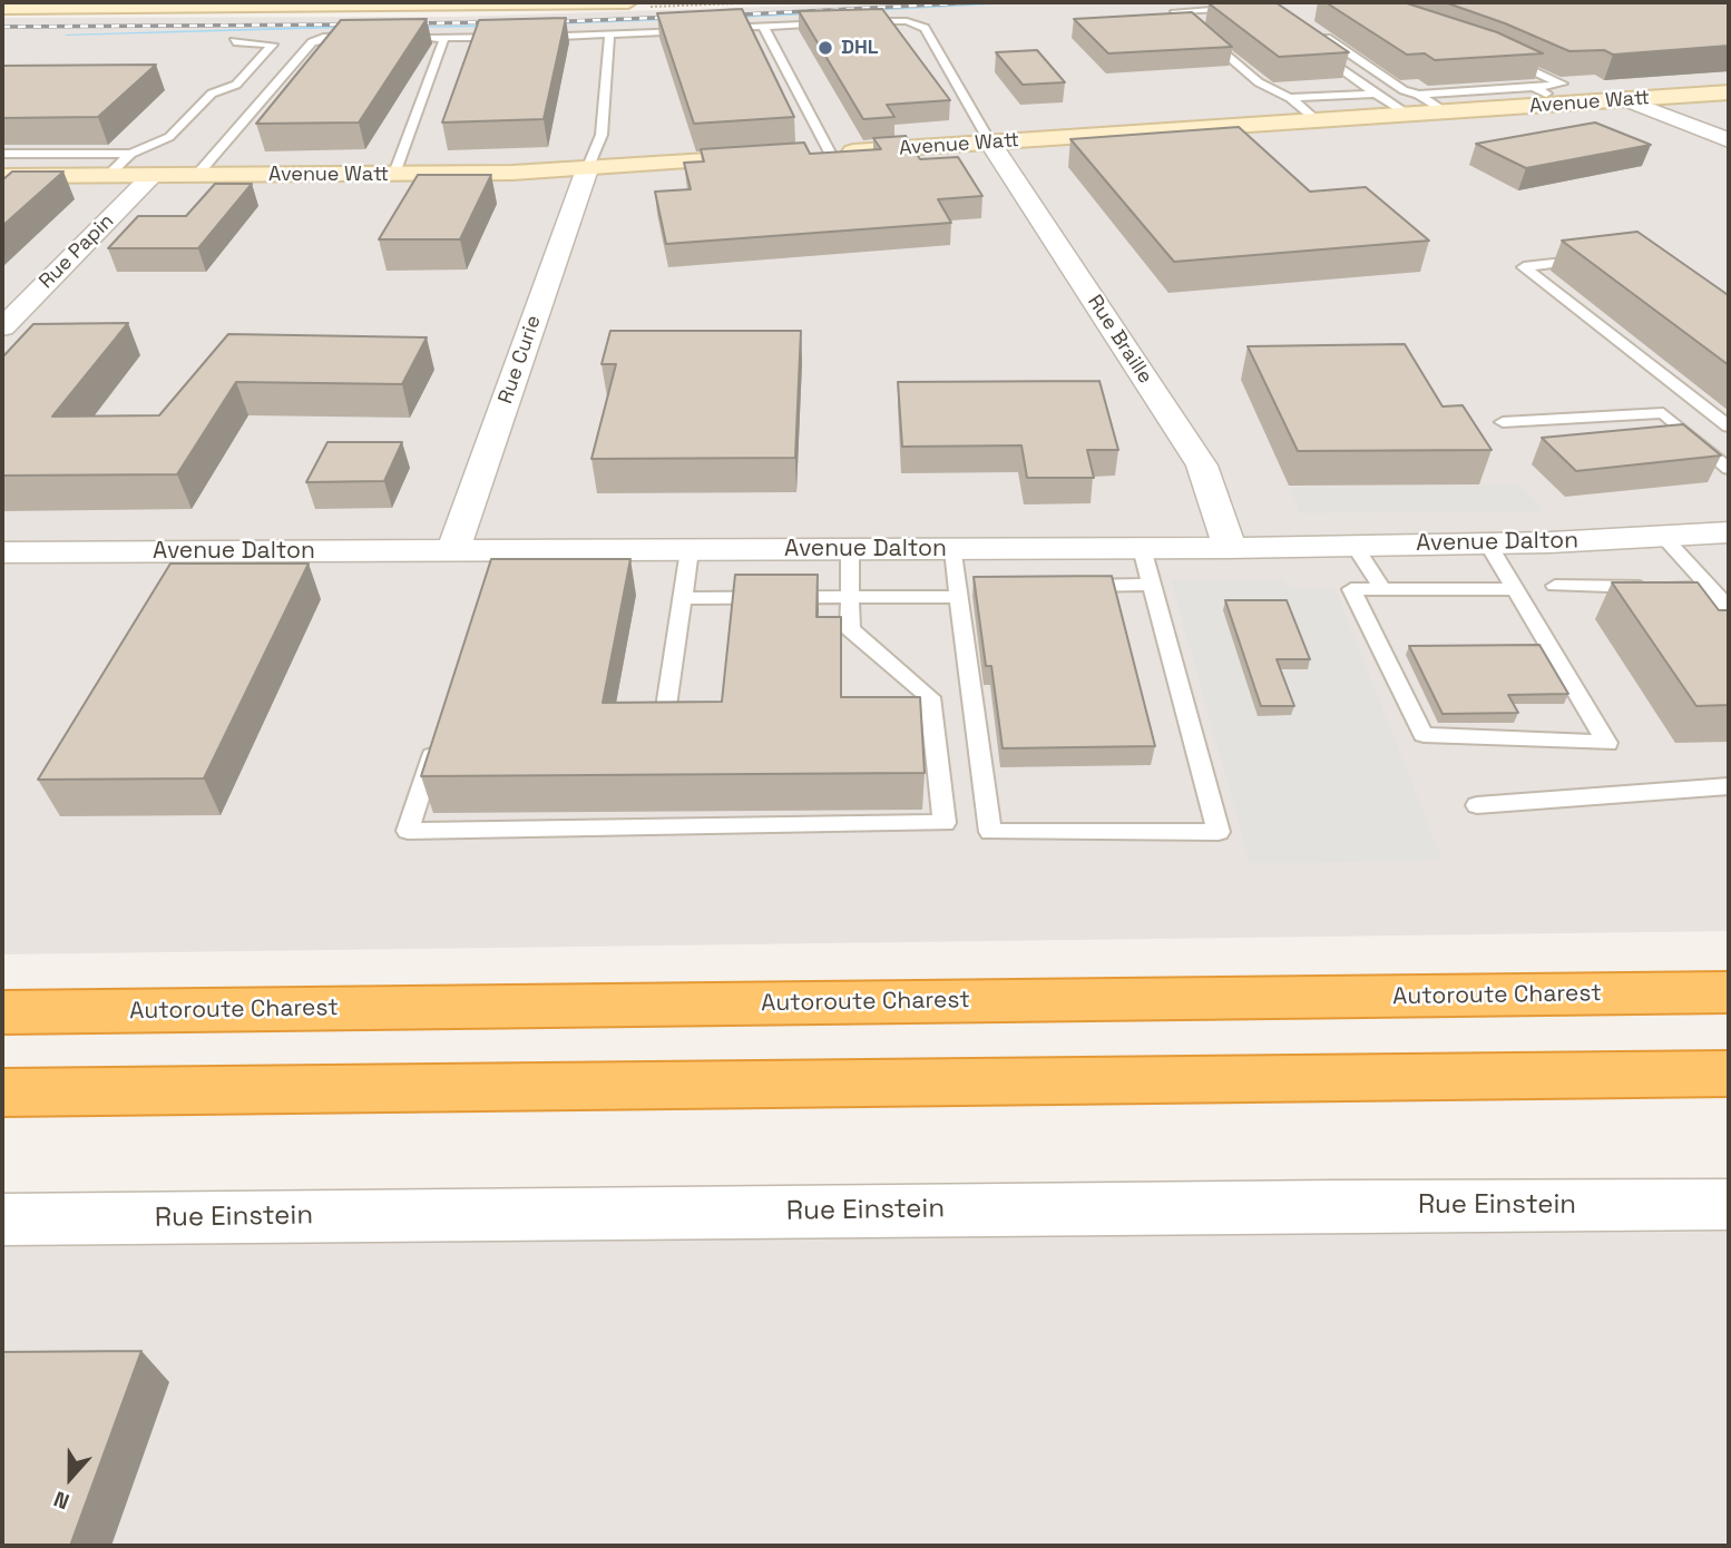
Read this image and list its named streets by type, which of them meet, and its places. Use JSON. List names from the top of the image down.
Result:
{
  "streets": {
    "highway": ["Autoroute Charest"],
    "street": [
      "Avenue Watt",
      "Rue Papin",
      "Rue Braille",
      "Rue Curie",
      "Avenue Dalton",
      "Rue Einstein"
    ]
  },
  "crossings": [
    ["Avenue Watt", "Rue Papin"],
    ["Avenue Watt", "Rue Braille"],
    ["Avenue Watt", "Rue Curie"],
    ["Rue Braille", "Avenue Dalton"],
    ["Rue Curie", "Avenue Dalton"]
  ],
  "places": ["DHL"],
  "north": "bottom"
}
